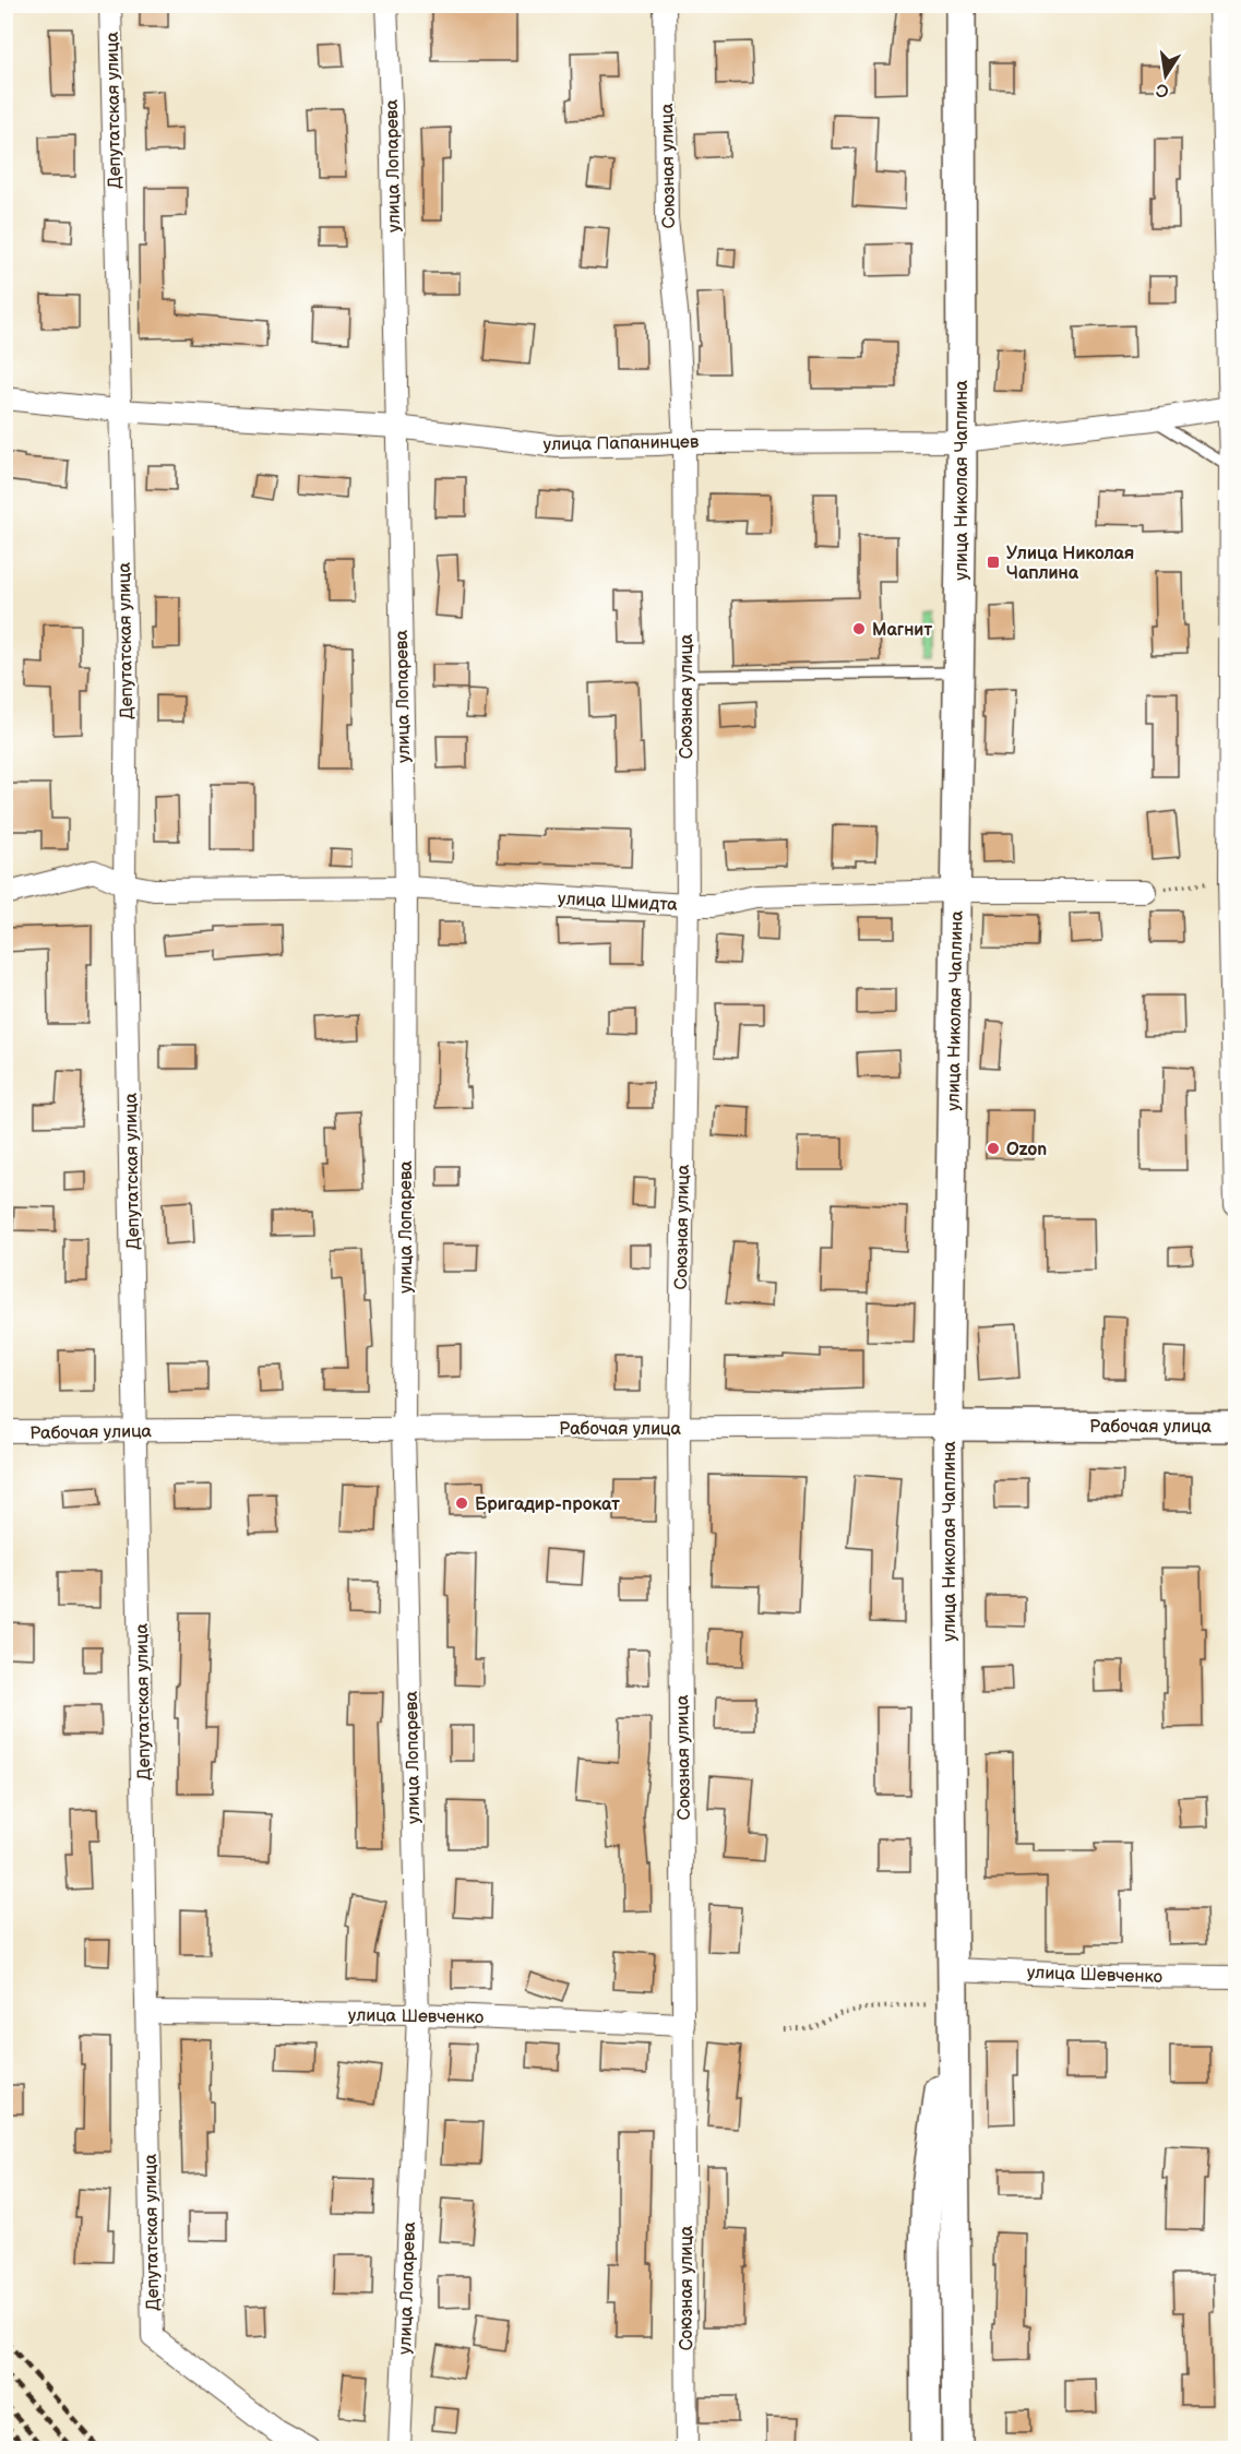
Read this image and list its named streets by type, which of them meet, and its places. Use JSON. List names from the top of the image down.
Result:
{
  "streets": {
    "street": [
      "Депутатская улица",
      "улица Лопарева",
      "Союзная улица",
      "улица Папанинцев",
      "улица Николая Чаплина",
      "улица Шмидта",
      "Рабочая улица",
      "улица Шевченко"
    ]
  },
  "crossings": [
    ["Депутатская улица", "улица Папанинцев"],
    ["Депутатская улица", "улица Шмидта"],
    ["Депутатская улица", "Рабочая улица"],
    ["Депутатская улица", "улица Шевченко"],
    ["улица Лопарева", "улица Папанинцев"],
    ["улица Лопарева", "улица Шмидта"],
    ["улица Лопарева", "Рабочая улица"],
    ["улица Лопарева", "улица Шевченко"],
    ["Союзная улица", "улица Папанинцев"],
    ["Союзная улица", "улица Шмидта"],
    ["Союзная улица", "Рабочая улица"],
    ["Союзная улица", "улица Шевченко"],
    ["улица Папанинцев", "улица Николая Чаплина"],
    ["улица Николая Чаплина", "улица Шмидта"],
    ["улица Николая Чаплина", "Рабочая улица"],
    ["улица Николая Чаплина", "улица Шевченко"]
  ],
  "places": {
    "transit": ["Улица Николая Чаплина"],
    "other": ["Магнит", "Ozon", "Бригадир-прокат"]
  },
  "north": "bottom"
}
